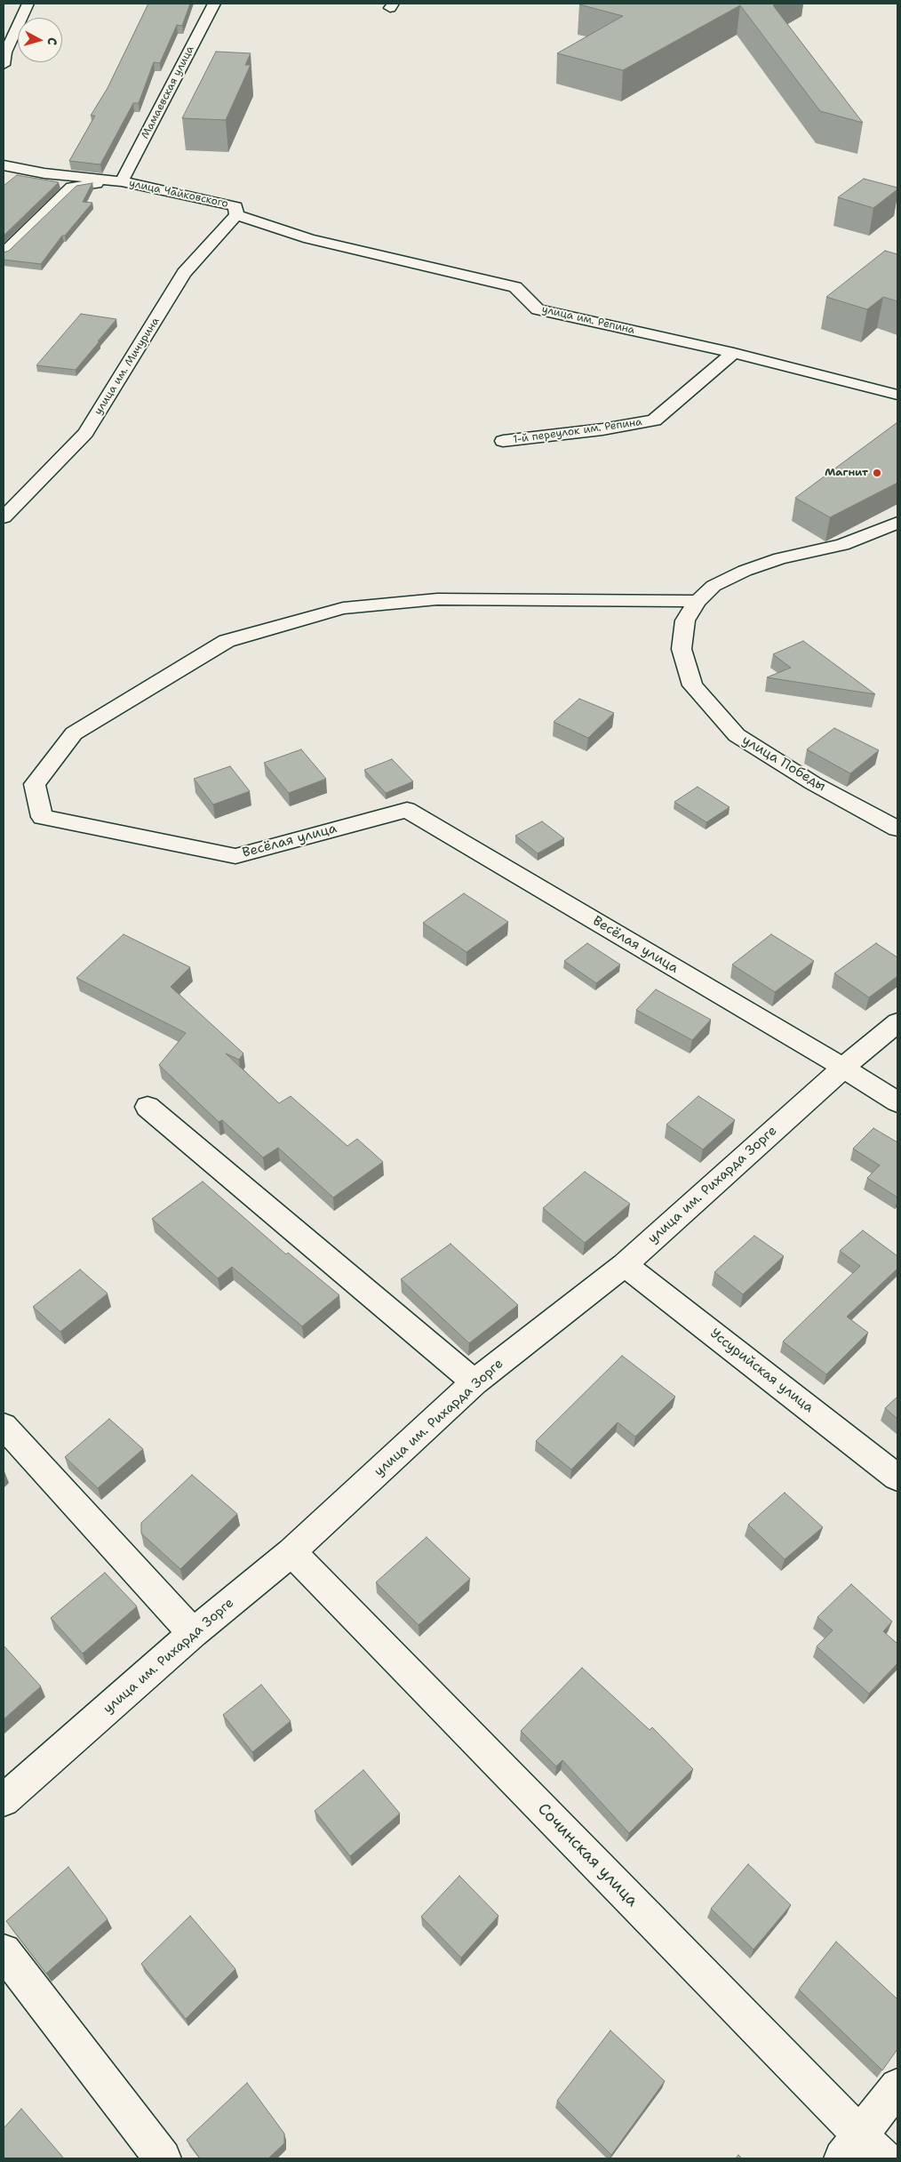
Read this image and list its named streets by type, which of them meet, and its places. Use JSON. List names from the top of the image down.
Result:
{
  "streets": {
    "street": [
      "Мамаевская улица",
      "улица Чайковского",
      "улица им. Репина",
      "улица им. Мичурина",
      "1-й переулок им. Репина",
      "улица Победы",
      "Весёлая улица",
      "улица им. Рихарда Зорге",
      "Уссурийская улица",
      "Сочинская улица"
    ]
  },
  "crossings": [
    ["Мамаевская улица", "улица Чайковского"],
    ["улица Чайковского", "улица им. Репина"],
    ["улица Чайковского", "улица им. Мичурина"],
    ["улица им. Репина", "улица им. Мичурина"],
    ["улица им. Репина", "1-й переулок им. Репина"],
    ["улица Победы", "Весёлая улица"],
    ["Весёлая улица", "улица им. Рихарда Зорге"],
    ["улица им. Рихарда Зорге", "Уссурийская улица"],
    ["улица им. Рихарда Зорге", "Сочинская улица"]
  ],
  "places": ["Магнит"],
  "north": "right"
}
